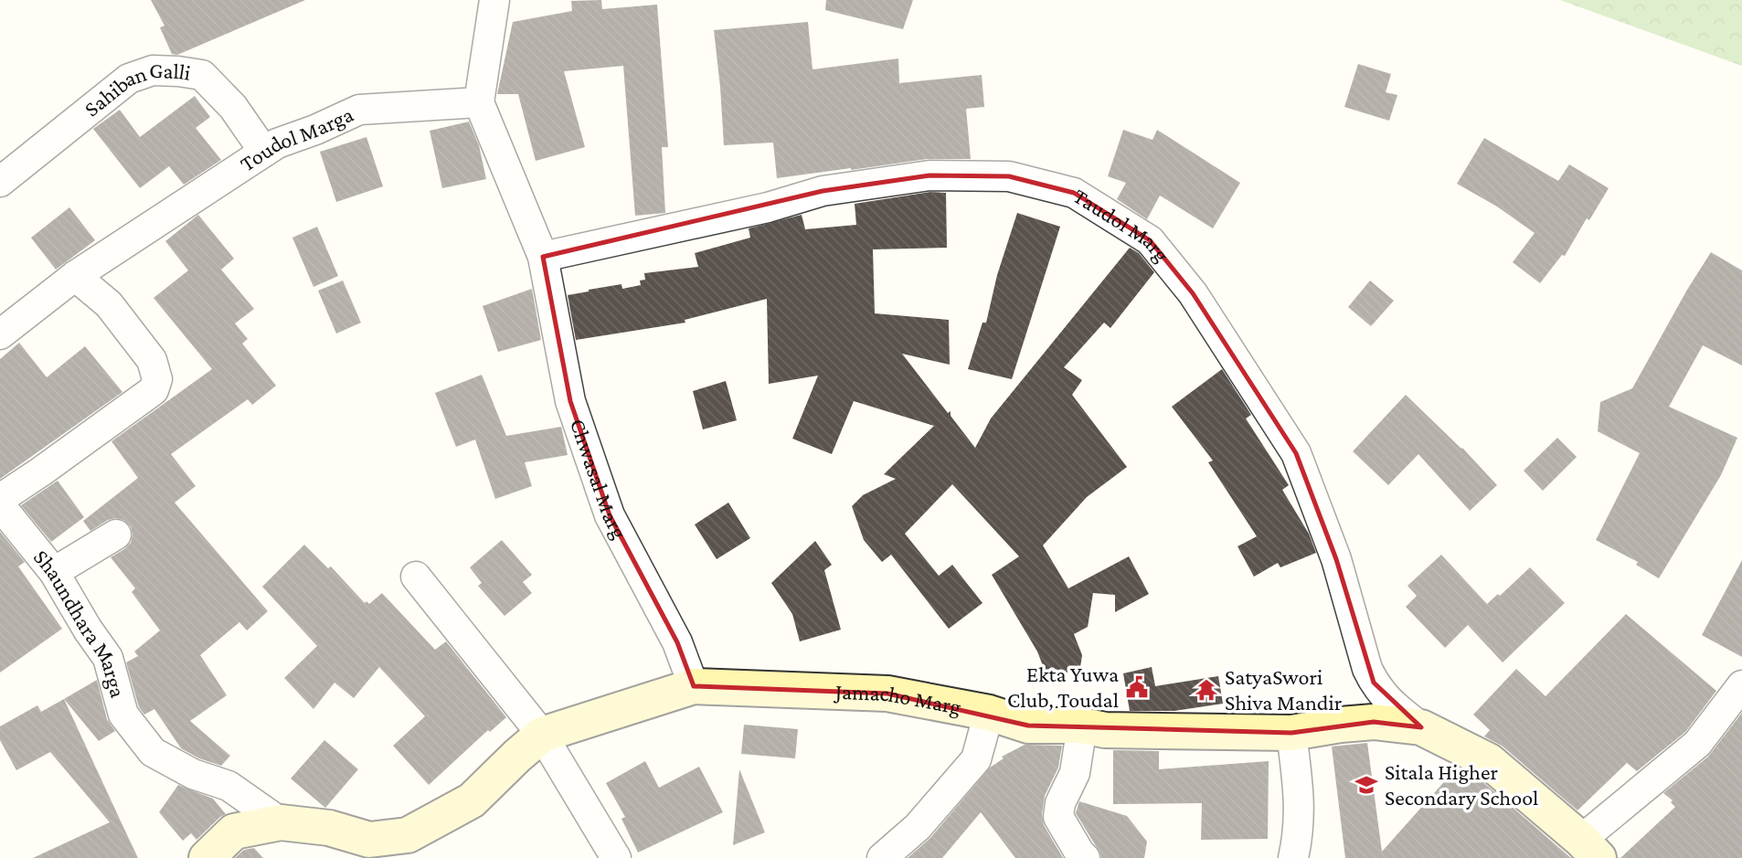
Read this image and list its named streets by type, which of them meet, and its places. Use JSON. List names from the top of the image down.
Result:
{
  "streets": {
    "street": [
      "Sahiban Galli",
      "Toudol Marga",
      "Taudol Marg",
      "Chwasal Marg",
      "Shaundhara Marga",
      "Jamacho Marg"
    ]
  },
  "crossings": [
    ["Sahiban Galli", "Toudol Marga"],
    ["Taudol Marg", "Chwasal Marg"],
    ["Taudol Marg", "Jamacho Marg"],
    ["Chwasal Marg", "Jamacho Marg"],
    ["Shaundhara Marga", "Jamacho Marg"]
  ],
  "places": {
    "public building": ["Ekta Yuwa Club, Toudal"],
    "temple": ["SatyaSwori Shiva Mandir"],
    "school or university": ["Sitala Higher Secondary School"]
  }
}
